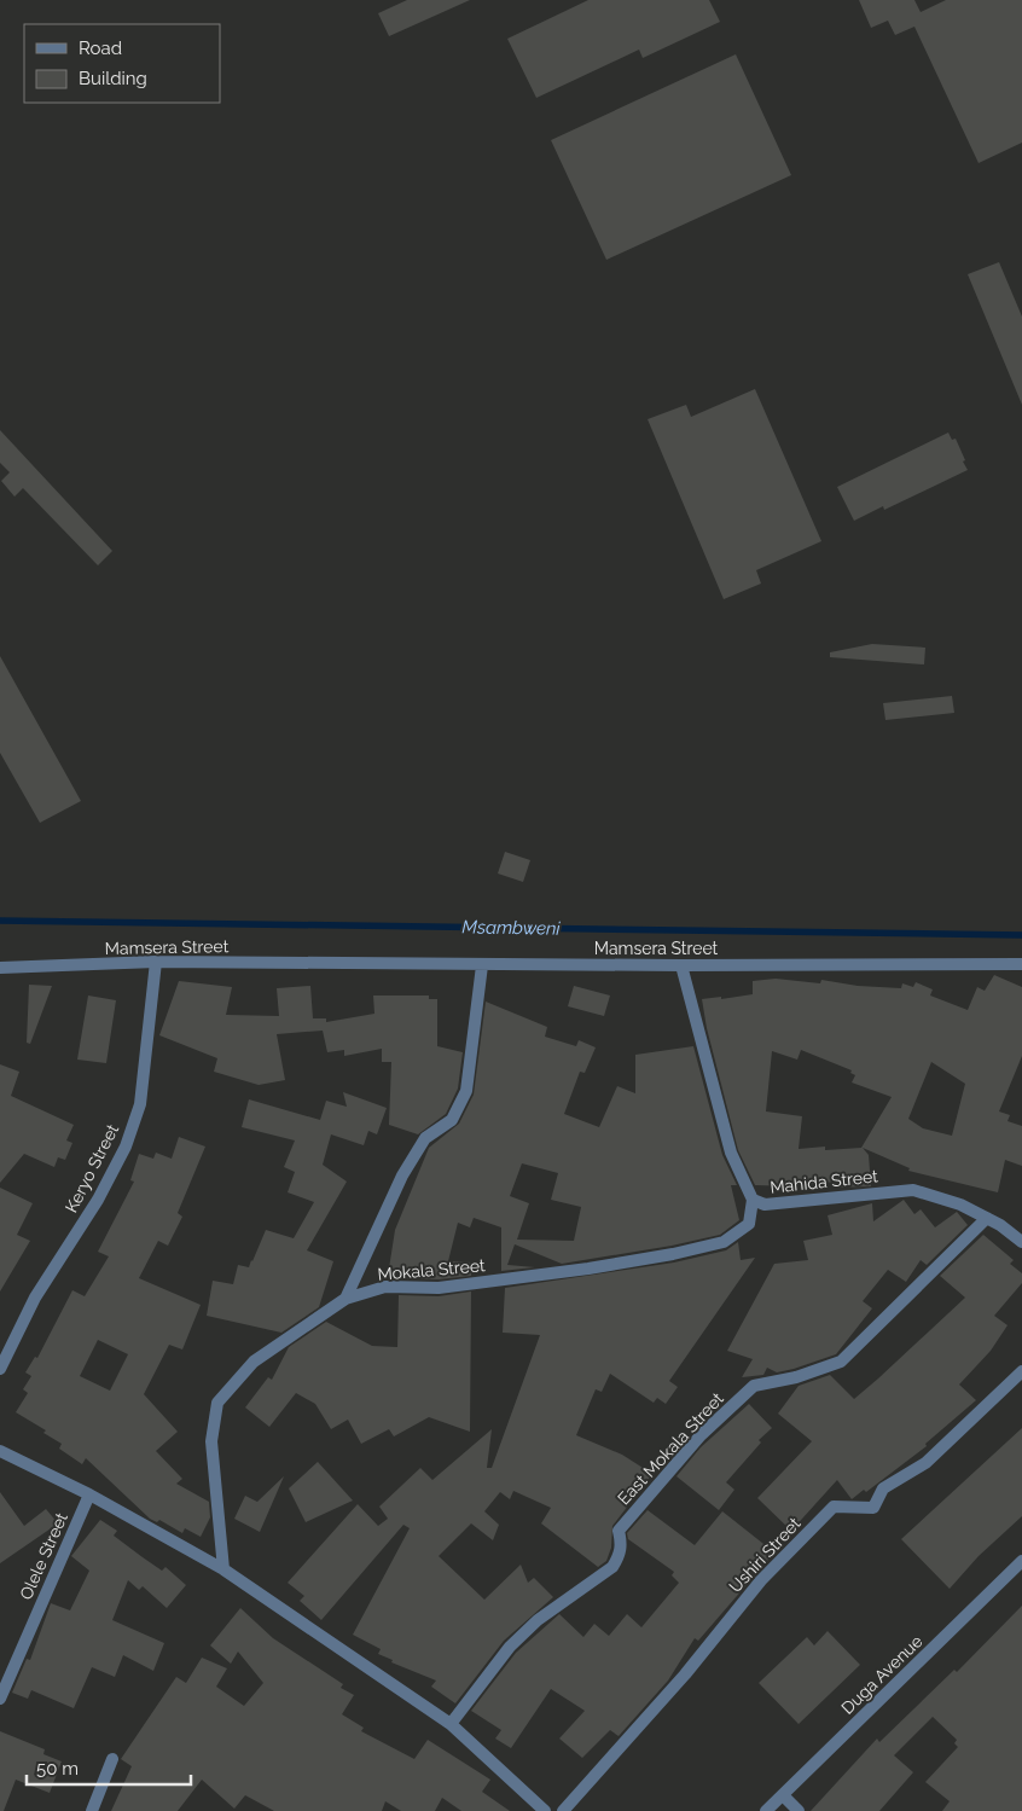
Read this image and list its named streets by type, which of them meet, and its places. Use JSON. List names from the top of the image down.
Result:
{
  "streets": {
    "street": [
      "Mamsera Street",
      "Keryo Street",
      "Mahida Street",
      "Mokala Street",
      "East Mokala Street",
      "Ushiri Street",
      "Olele Street",
      "Duga Avenue"
    ]
  },
  "crossings": [
    ["Mamsera Street", "Keryo Street"],
    ["Mamsera Street", "Mahida Street"],
    ["Mahida Street", "Mokala Street"],
    ["Mahida Street", "East Mokala Street"]
  ],
  "water": ["Msambweni"],
  "legend": ["Road", "Building"],
  "scale_bar": "50 m"
}
